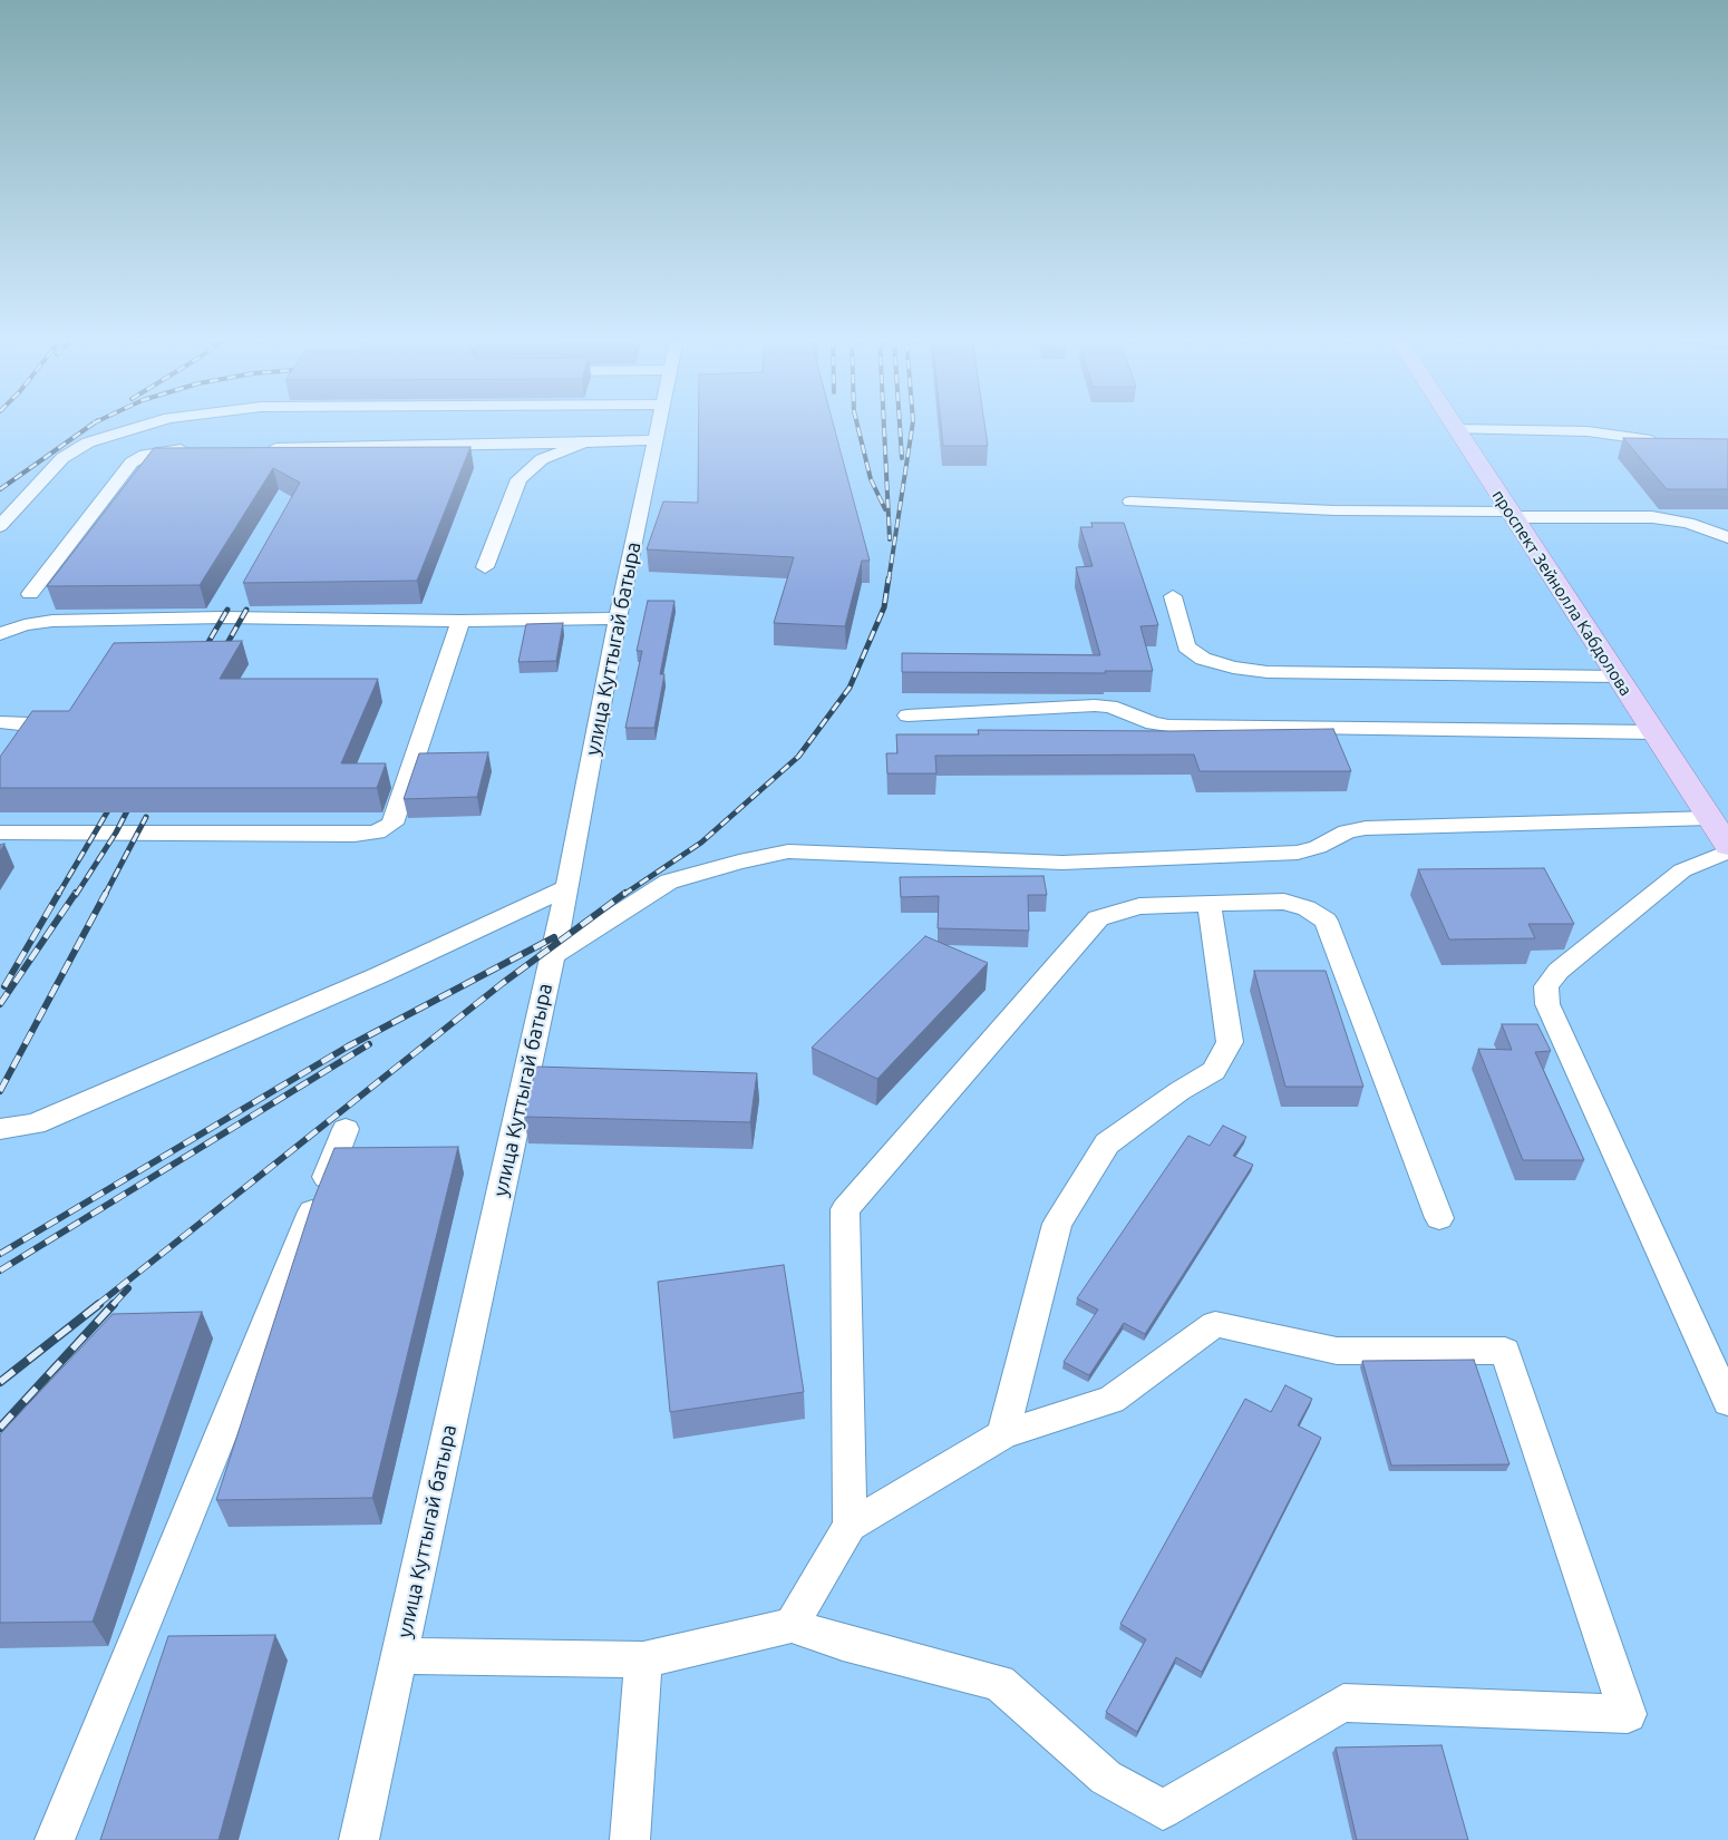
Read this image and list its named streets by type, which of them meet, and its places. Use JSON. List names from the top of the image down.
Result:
{
  "streets": {
    "main road": ["проспект Зейнолла Кабдолова"],
    "street": ["улица Куттыгай батыра"]
  }
}
